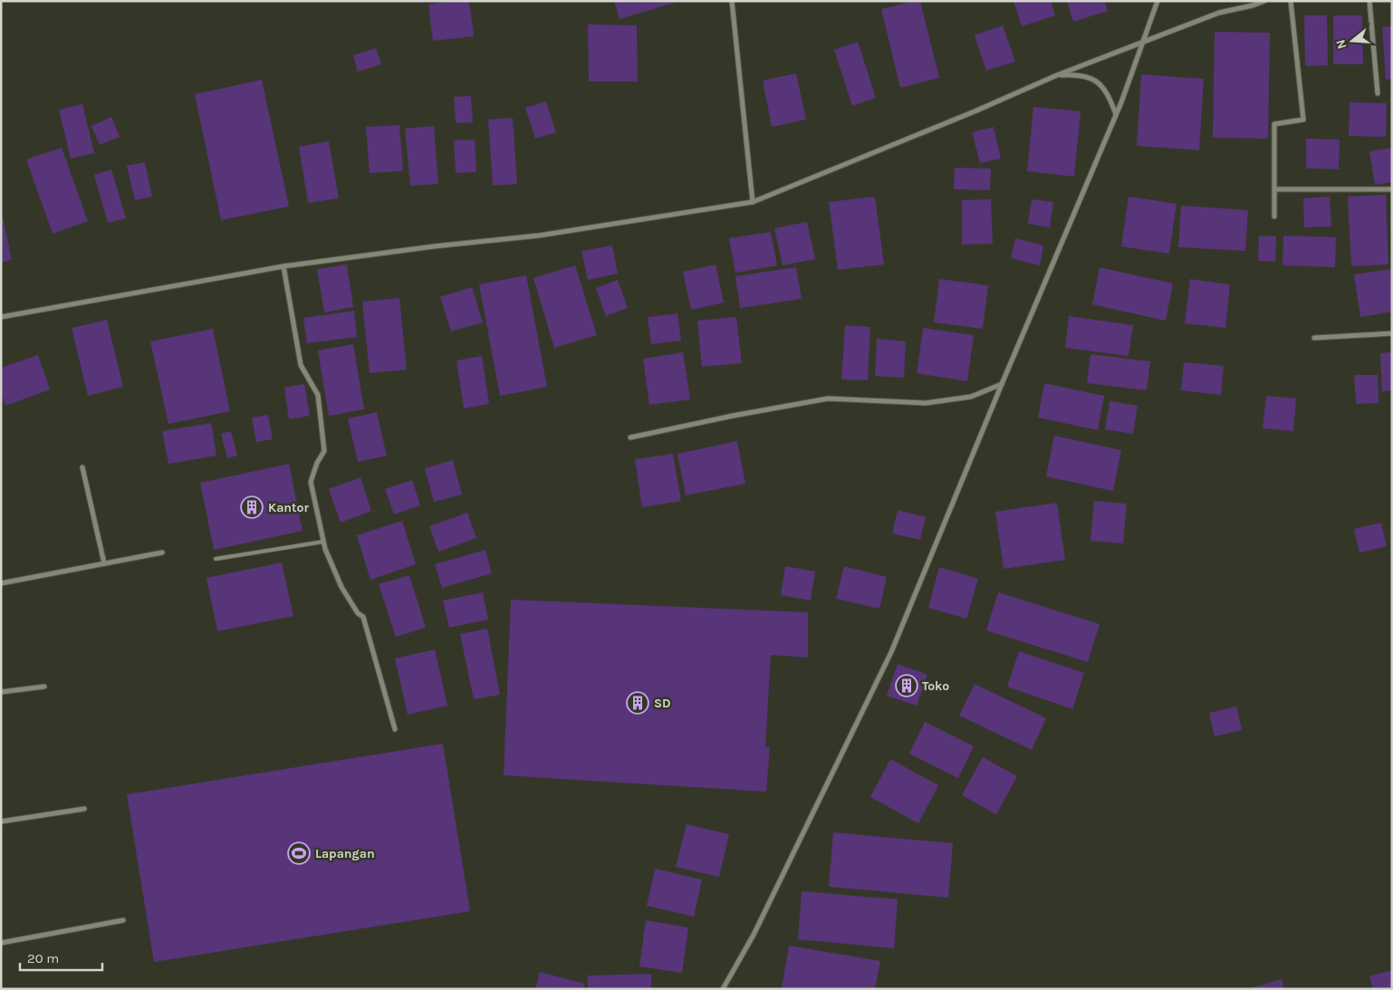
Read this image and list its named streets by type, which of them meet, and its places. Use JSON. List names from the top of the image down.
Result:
{
  "places": {
    "building": ["Kantor", "Toko", "SD"],
    "sports": ["Lapangan"]
  },
  "scale_bar": "20 m",
  "north": "left"
}
